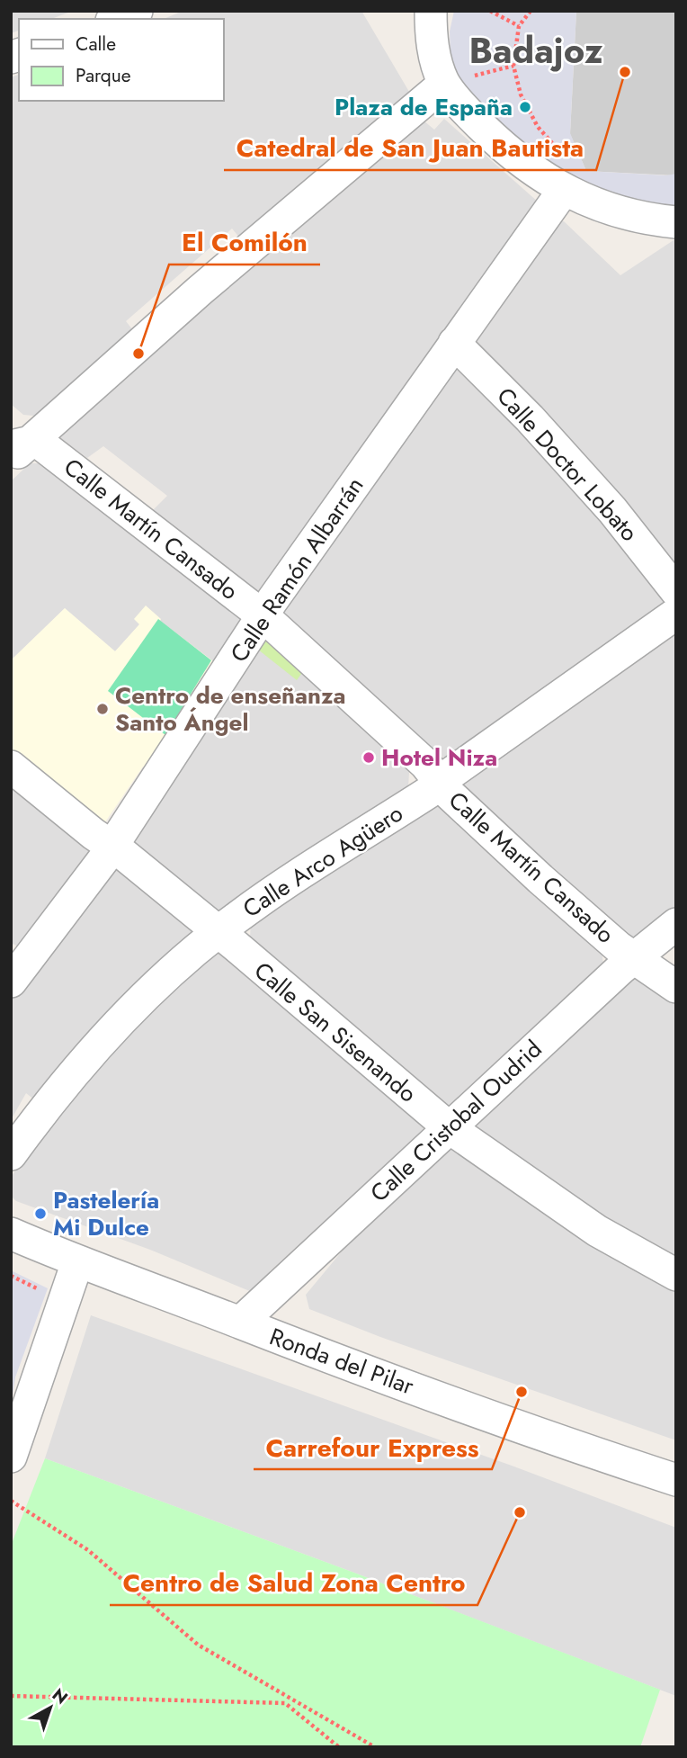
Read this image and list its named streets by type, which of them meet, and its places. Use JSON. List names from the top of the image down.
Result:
{
  "streets": {
    "street": [
      "Calle Doctor Lobato",
      "Calle Martín Cansado",
      "Calle Ramón Albarrán",
      "Calle Arco Agüero",
      "Calle San Sisenando",
      "Calle Cristobal Oudrid",
      "Ronda del Pilar"
    ]
  },
  "crossings": [
    ["Calle Doctor Lobato", "Calle Ramón Albarrán"],
    ["Calle Martín Cansado", "Calle Ramón Albarrán"],
    ["Calle Martín Cansado", "Calle Arco Agüero"],
    ["Calle Martín Cansado", "Calle Cristobal Oudrid"],
    ["Calle Ramón Albarrán", "Calle San Sisenando"],
    ["Calle Arco Agüero", "Calle San Sisenando"],
    ["Calle San Sisenando", "Calle Cristobal Oudrid"],
    ["Calle Cristobal Oudrid", "Ronda del Pilar"]
  ],
  "districts": ["Badajoz"],
  "places": [
    "Catedral de San Juan Bautista",
    "Plaza de España",
    "El Comilón",
    "Centro de enseñanza Santo Ángel",
    "Hotel Niza",
    "Pastelería Mi Dulce",
    "Carrefour Express",
    "Centro de Salud Zona Centro"
  ],
  "legend": ["Calle", "Parque"],
  "north": "top right"
}
